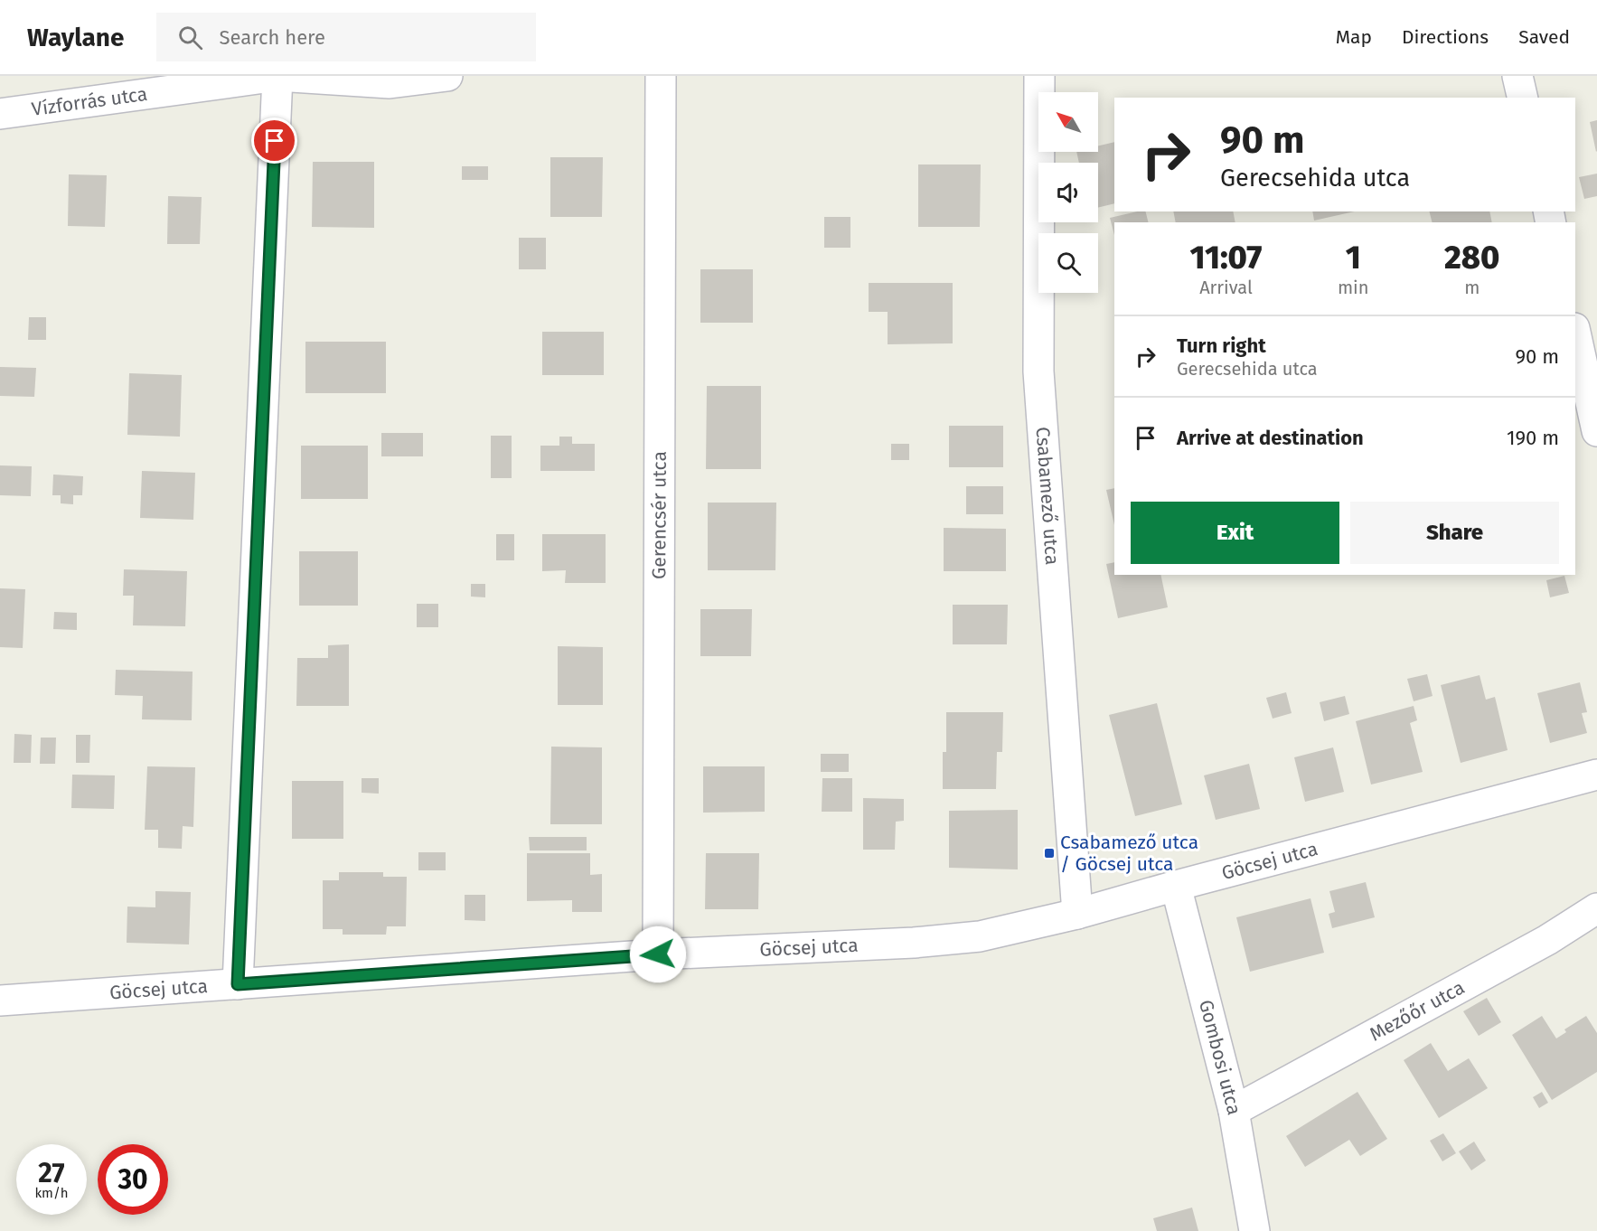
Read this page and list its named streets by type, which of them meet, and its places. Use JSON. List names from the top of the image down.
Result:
{
  "streets": {
    "street": [
      "Vízforrás utca",
      "Csabamező utca",
      "Gerencsér utca",
      "Göcsej utca",
      "Mezőőr utca",
      "Gombosi utca"
    ]
  },
  "crossings": [
    ["Csabamező utca", "Göcsej utca"],
    ["Gerencsér utca", "Göcsej utca"],
    ["Göcsej utca", "Gombosi utca"],
    ["Mezőőr utca", "Gombosi utca"]
  ],
  "places": {
    "transit": ["Csabamező utca / Göcsej utca"]
  },
  "north": "top left",
  "page": {
    "header": "Waylane",
    "search": "Search here",
    "nav": ["Map", "Directions", "Saved"],
    "turn": ["90 m", "Gerecsehida utca"],
    "eta": [
      "11:07",
      "Arrival",
      "1",
      "min",
      "280",
      "m"
    ],
    "list": [
      {
        "name": "Turn right",
        "note": "Gerecsehida utca",
        "value": "90 m"
      },
      {
        "name": "Arrive at destination",
        "value": "190 m"
      }
    ],
    "buttons": ["Exit", "Share"],
    "speed": "27 km/h",
    "limit": "30"
  }
}
